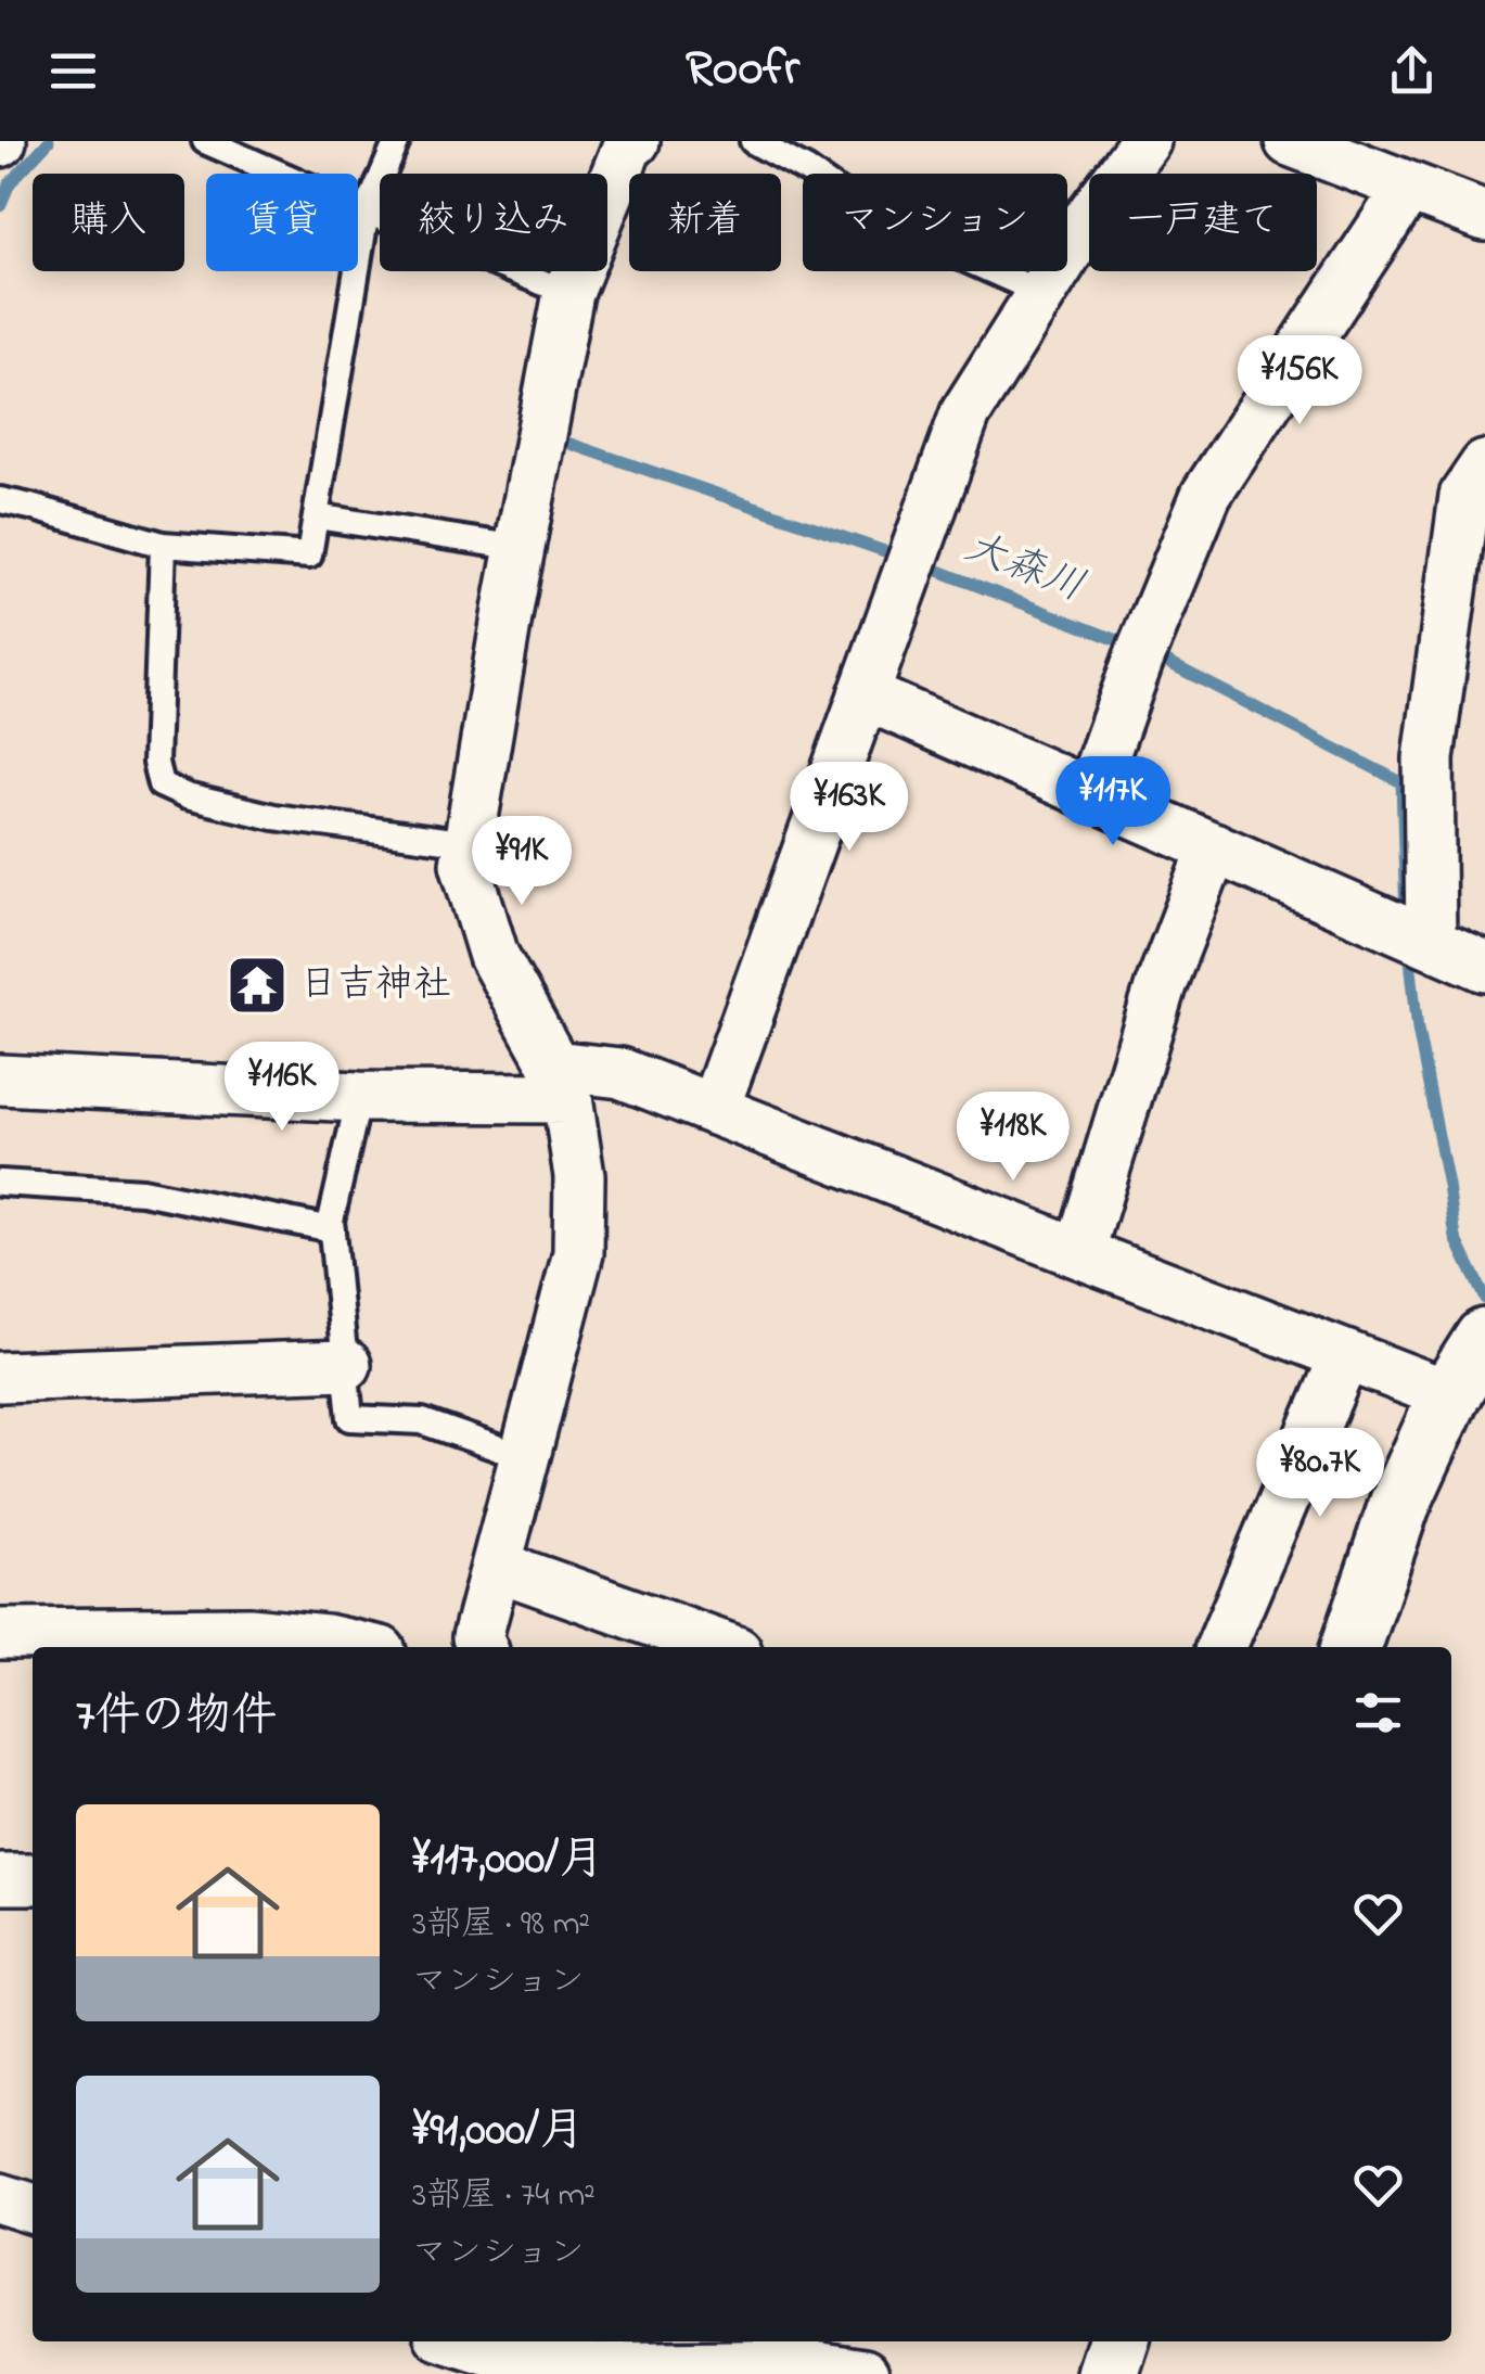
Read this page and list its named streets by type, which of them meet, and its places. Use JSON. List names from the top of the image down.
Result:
{
  "water": ["大森川"],
  "places": {
    "temple": ["日吉神社"]
  },
  "page": {
    "header": "Roofr",
    "chip": [
      "購入",
      "賃貸",
      "絞り込み",
      "新着",
      "マンション",
      "一戸建て"
    ],
    "price": [
      "¥156K",
      "¥117K",
      "¥163K",
      "¥91K",
      "¥116K",
      "¥118K",
      "¥80.7K"
    ],
    "heading": "7件の物件",
    "list": [
      {
        "name": "¥117,000/月",
        "note": "3部屋 · 98 m² · マンション"
      },
      {
        "name": "¥91,000/月",
        "note": "3部屋 · 74 m² · マンション"
      }
    ]
  }
}
